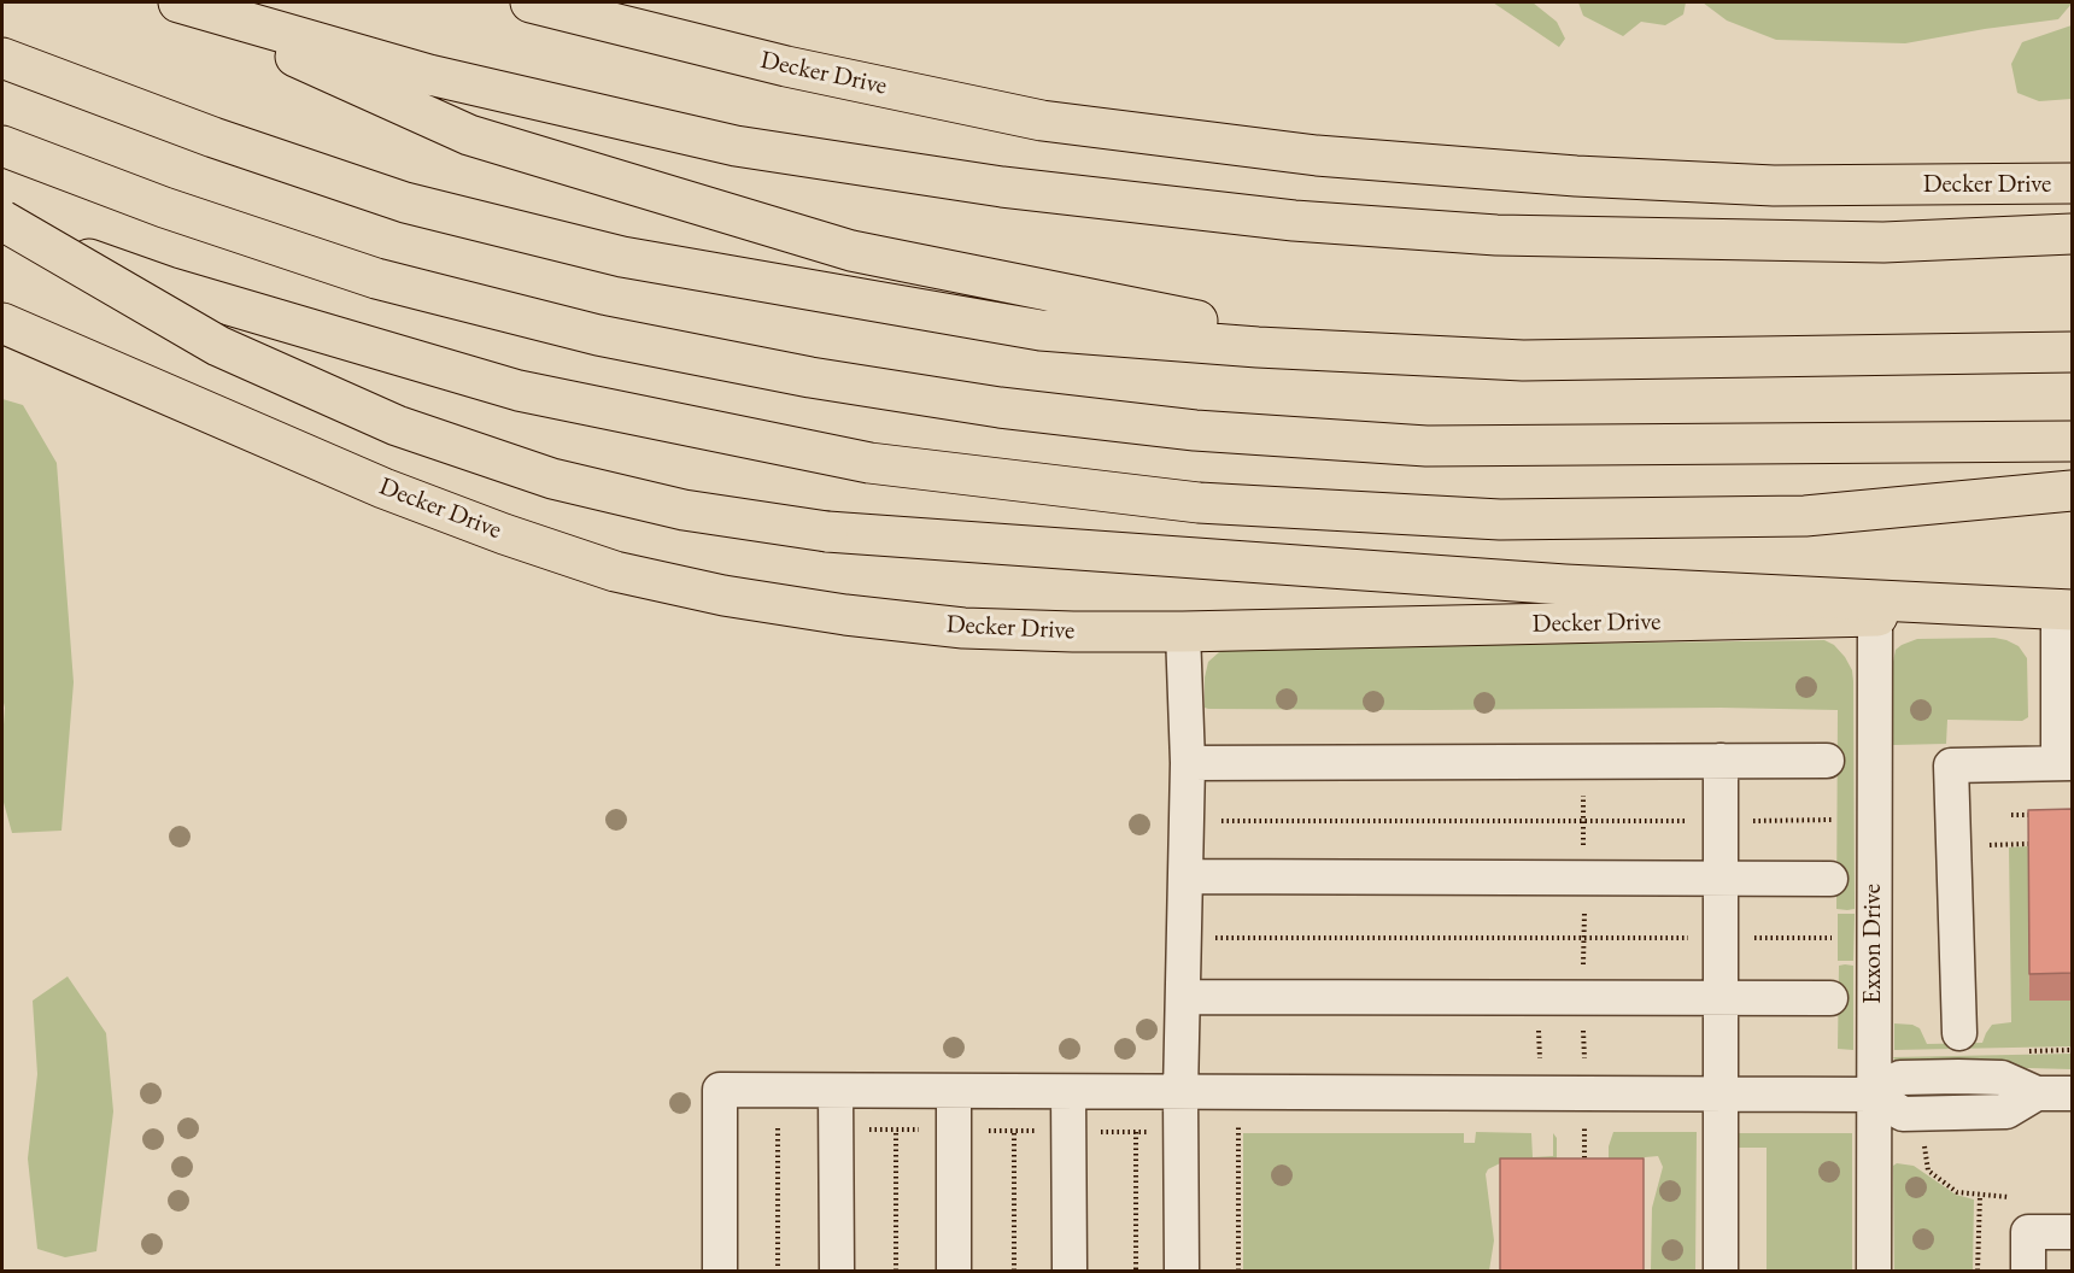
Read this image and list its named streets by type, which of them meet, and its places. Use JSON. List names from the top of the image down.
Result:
{
  "streets": {
    "main road": ["Decker Drive"],
    "lane": ["Exxon Drive"]
  },
  "crossings": [
    ["Decker Drive", "Exxon Drive"]
  ]
}
